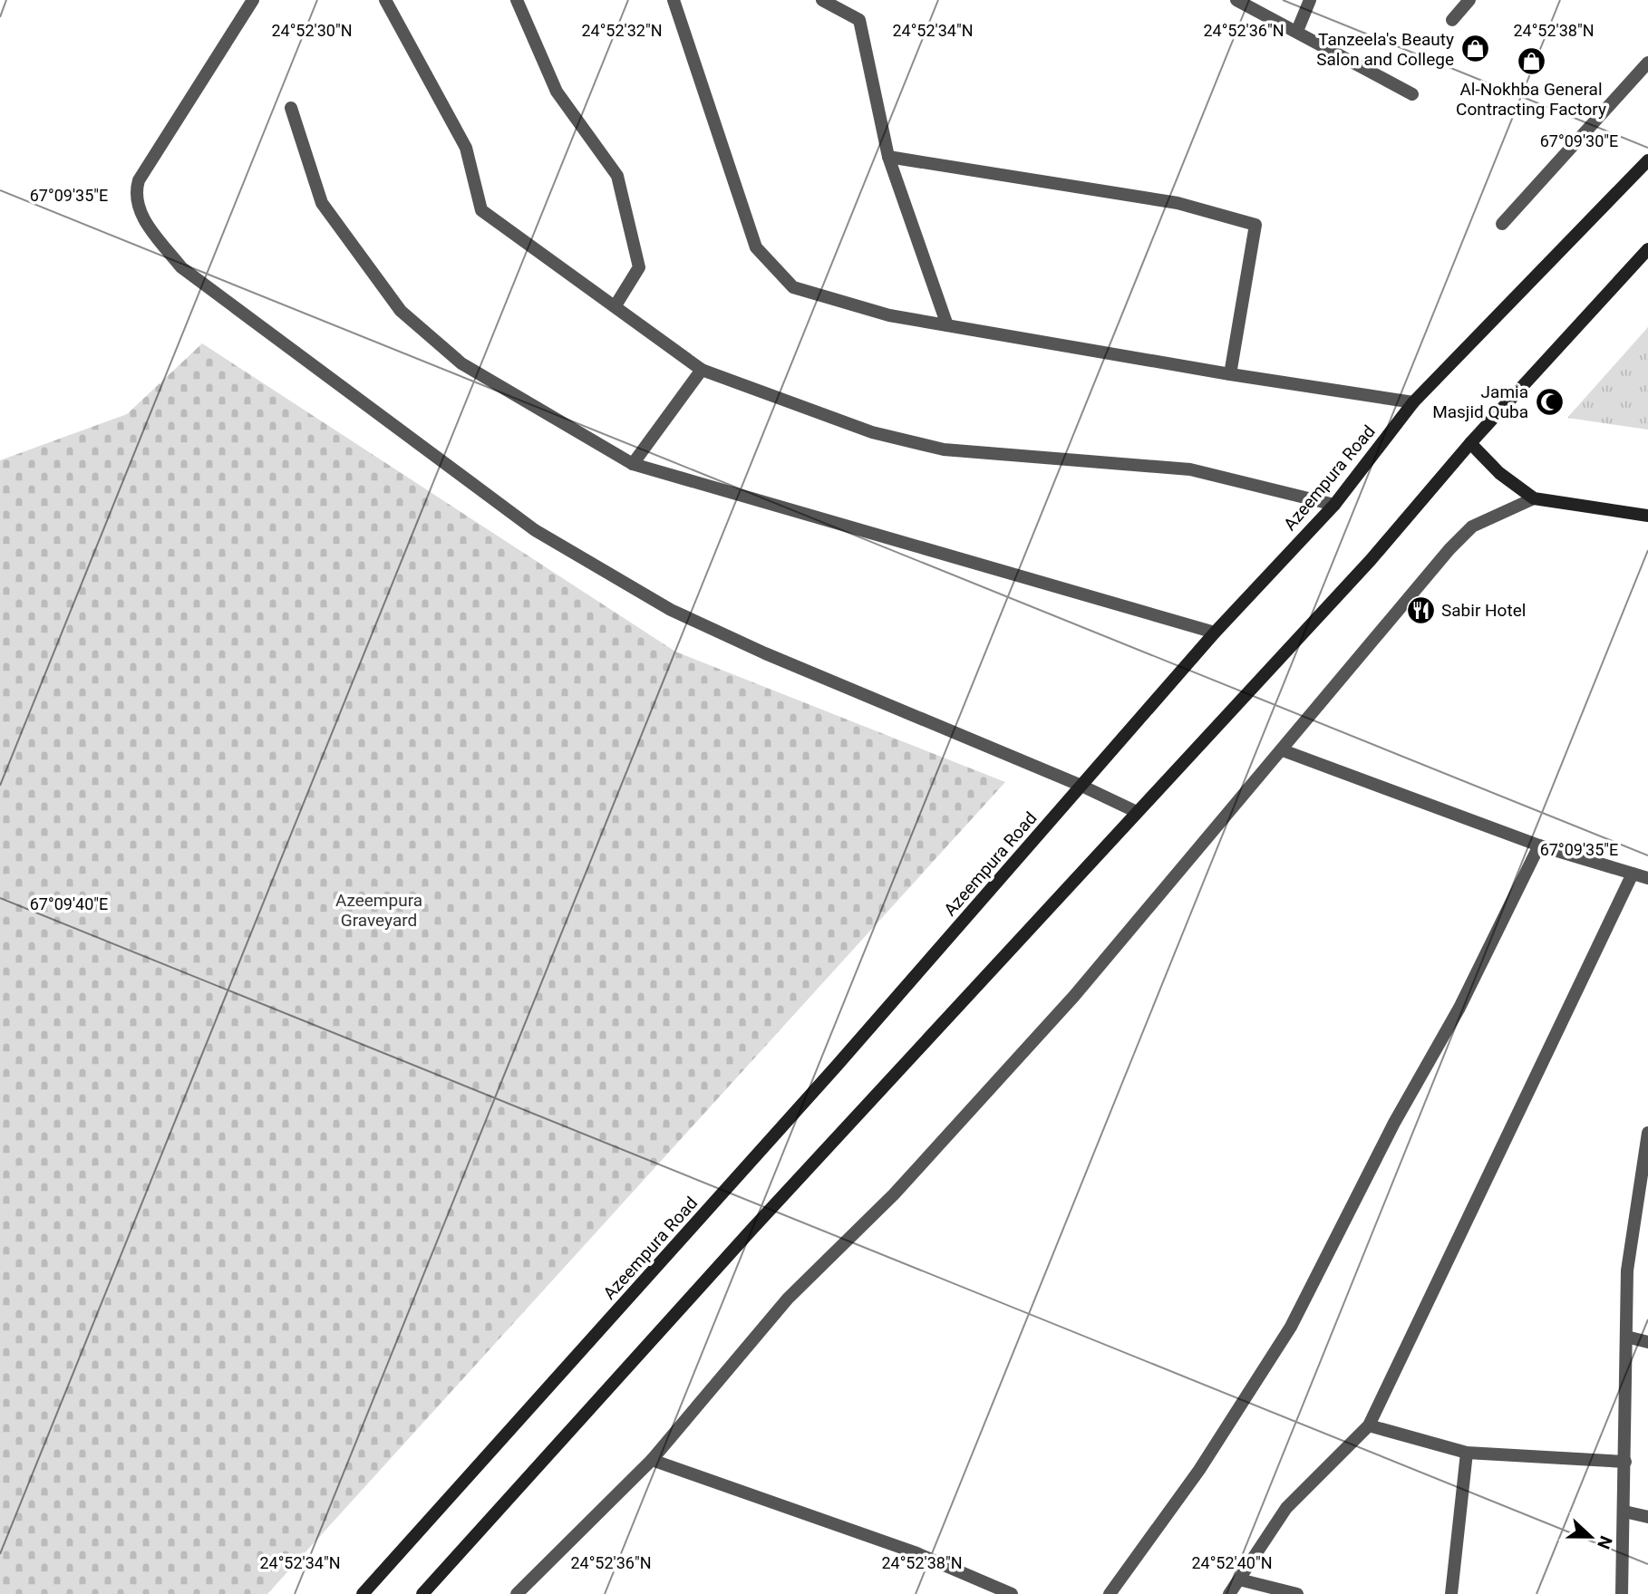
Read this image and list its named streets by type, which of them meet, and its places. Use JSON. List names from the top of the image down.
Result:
{
  "streets": {
    "main road": ["Azeempura Road"]
  },
  "parks": ["Azeempura Graveyard"],
  "places": {
    "shop": ["Tanzeela's Beauty Salon and College", "Al-Nokhba General Contracting Factory"],
    "mosque": ["Jamia Masjid Quba"],
    "restaurant": ["Sabir Hotel"]
  },
  "north": "right",
  "coordinates": [
    "24°52'30\"N",
    "24°52'32\"N",
    "24°52'34\"N",
    "24°52'36\"N",
    "24°52'38\"N",
    "67°09'30\"E",
    "67°09'35\"E",
    "67°09'40\"E",
    "24°52'40\"N"
  ]
}
